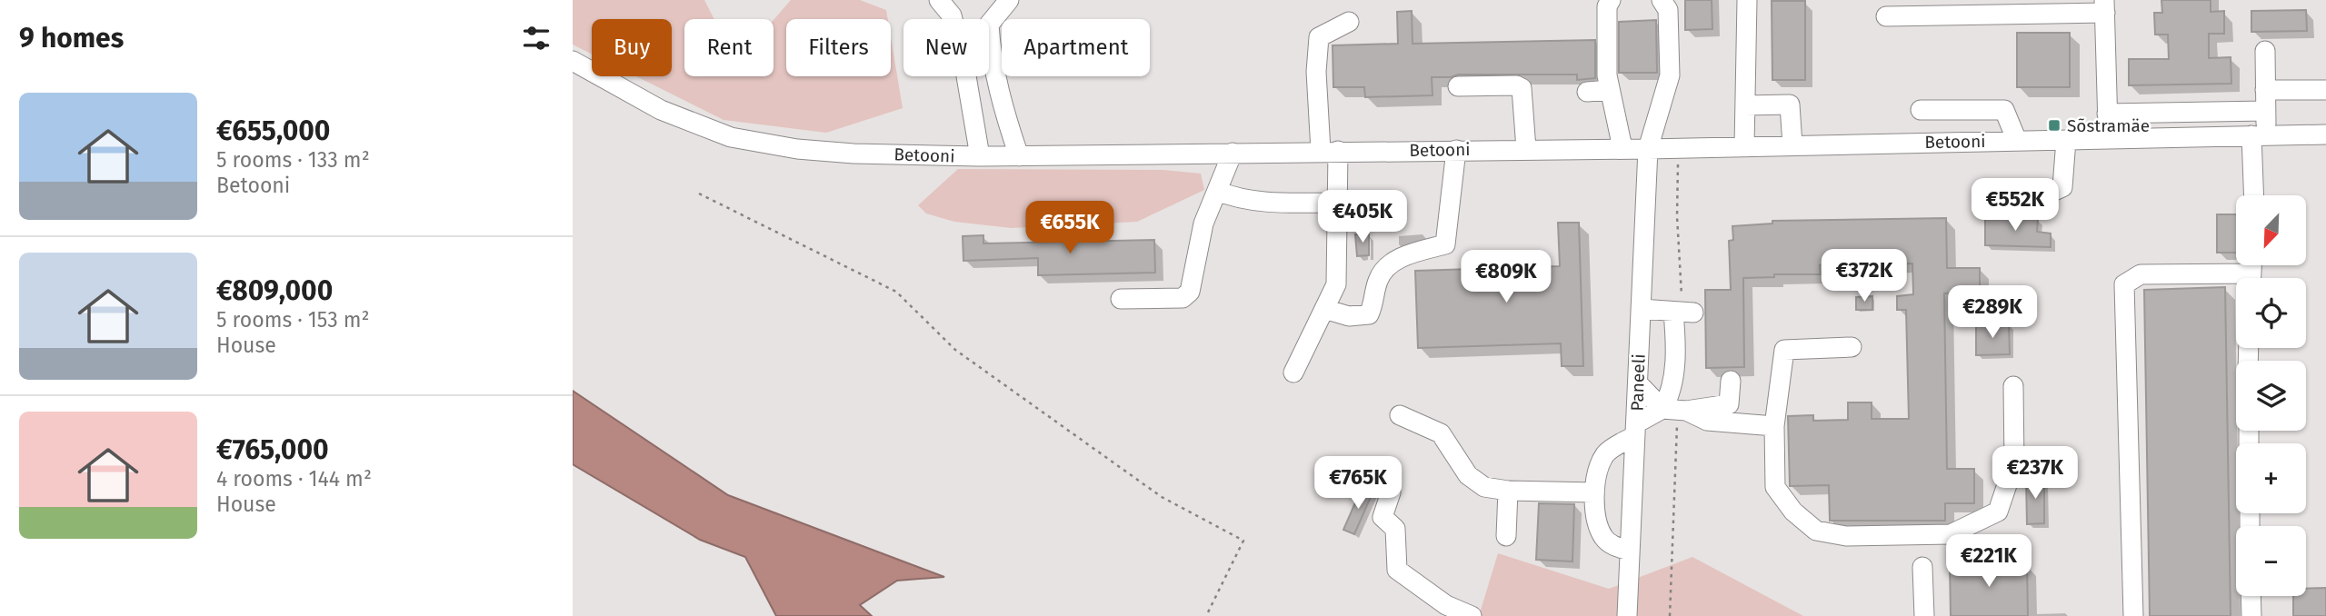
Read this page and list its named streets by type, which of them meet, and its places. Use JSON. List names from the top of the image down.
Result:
{
  "streets": {
    "street": ["Betooni", "Paneeli"]
  },
  "crossings": [
    ["Betooni", "Paneeli"]
  ],
  "places": {
    "transit": ["Sõstramäe"]
  },
  "north": "bottom left",
  "page": {
    "heading": "9 homes",
    "chip": [
      "Buy",
      "Rent",
      "Filters",
      "New",
      "Apartment"
    ],
    "list": [
      {
        "name": "€655,000",
        "note": "5 rooms · 133 m² · Betooni"
      },
      {
        "name": "€809,000",
        "note": "5 rooms · 153 m² · House"
      },
      {
        "name": "€765,000",
        "note": "4 rooms · 144 m² · House"
      }
    ],
    "price": [
      "€552K",
      "€405K",
      "€655K",
      "€372K",
      "€809K",
      "€289K",
      "€237K",
      "€765K",
      "€221K"
    ],
    "map_buttons": ["+", "−"]
  }
}
